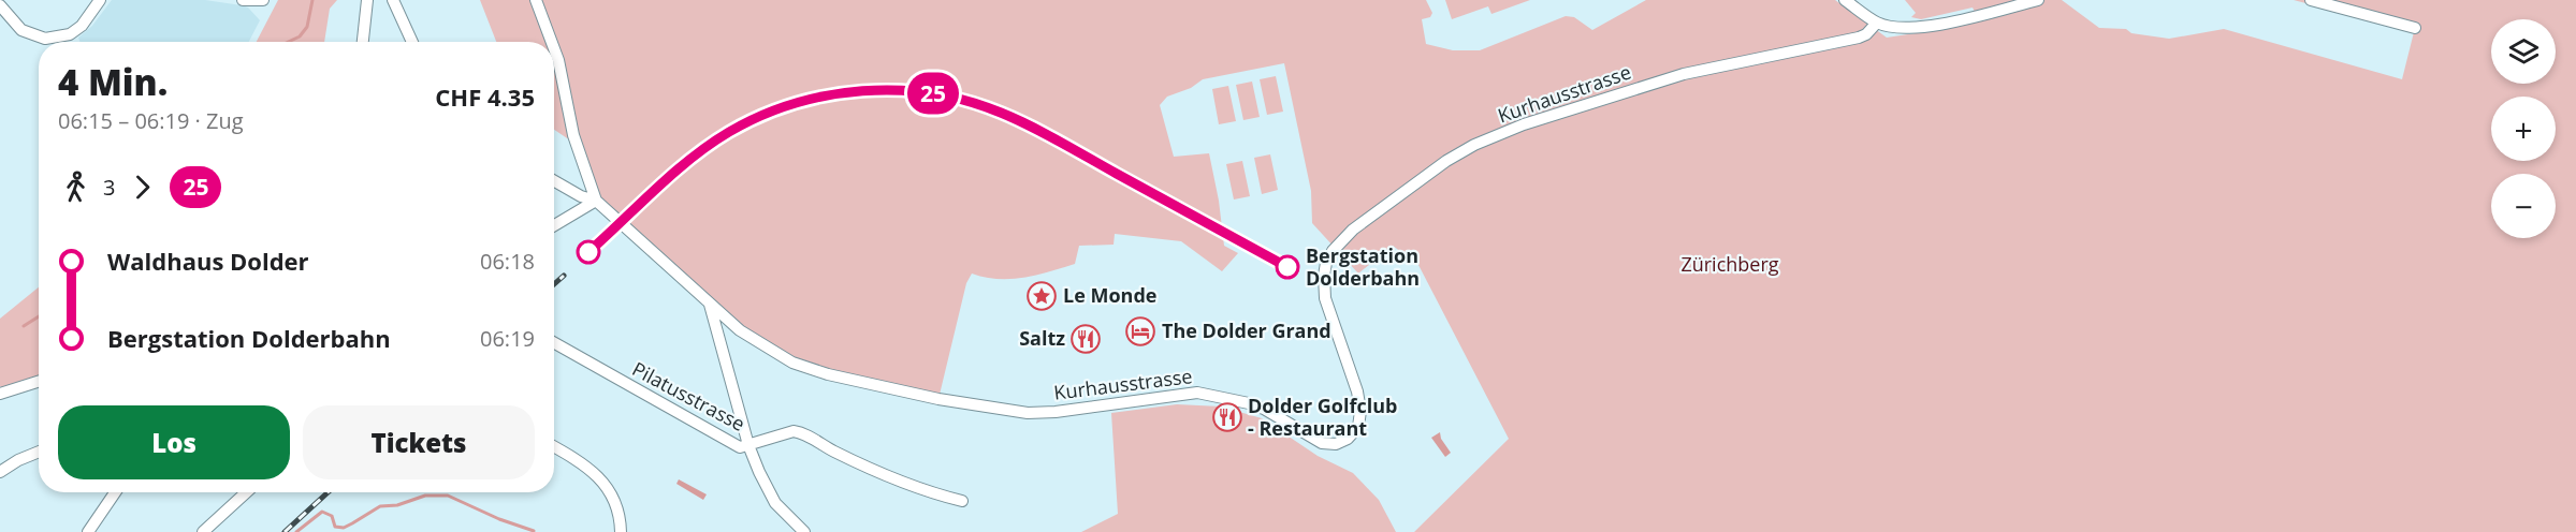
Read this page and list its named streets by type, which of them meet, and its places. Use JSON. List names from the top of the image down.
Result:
{
  "streets": {
    "street": ["Kurhausstrasse", "Pilatusstrasse"]
  },
  "parks": ["Zürichberg"],
  "places": {
    "other": ["Bergstation Dolderbahn"],
    "place": ["Le Monde"],
    "hotel": ["The Dolder Grand"],
    "restaurant": ["Saltz", "Dolder Golfclub - Restaurant"]
  },
  "page": {
    "on_map": "25",
    "map_buttons": ["+", "−"],
    "heading": ["4 Min.", "06:15 – 06:19 · Zug", "CHF 4.35"],
    "legs": ["3", "25"],
    "list": [
      {
        "name": "Waldhaus Dolder",
        "value": "06:18"
      },
      {
        "name": "Bergstation Dolderbahn",
        "value": "06:19"
      }
    ],
    "buttons": ["Los", "Tickets"]
  }
}
